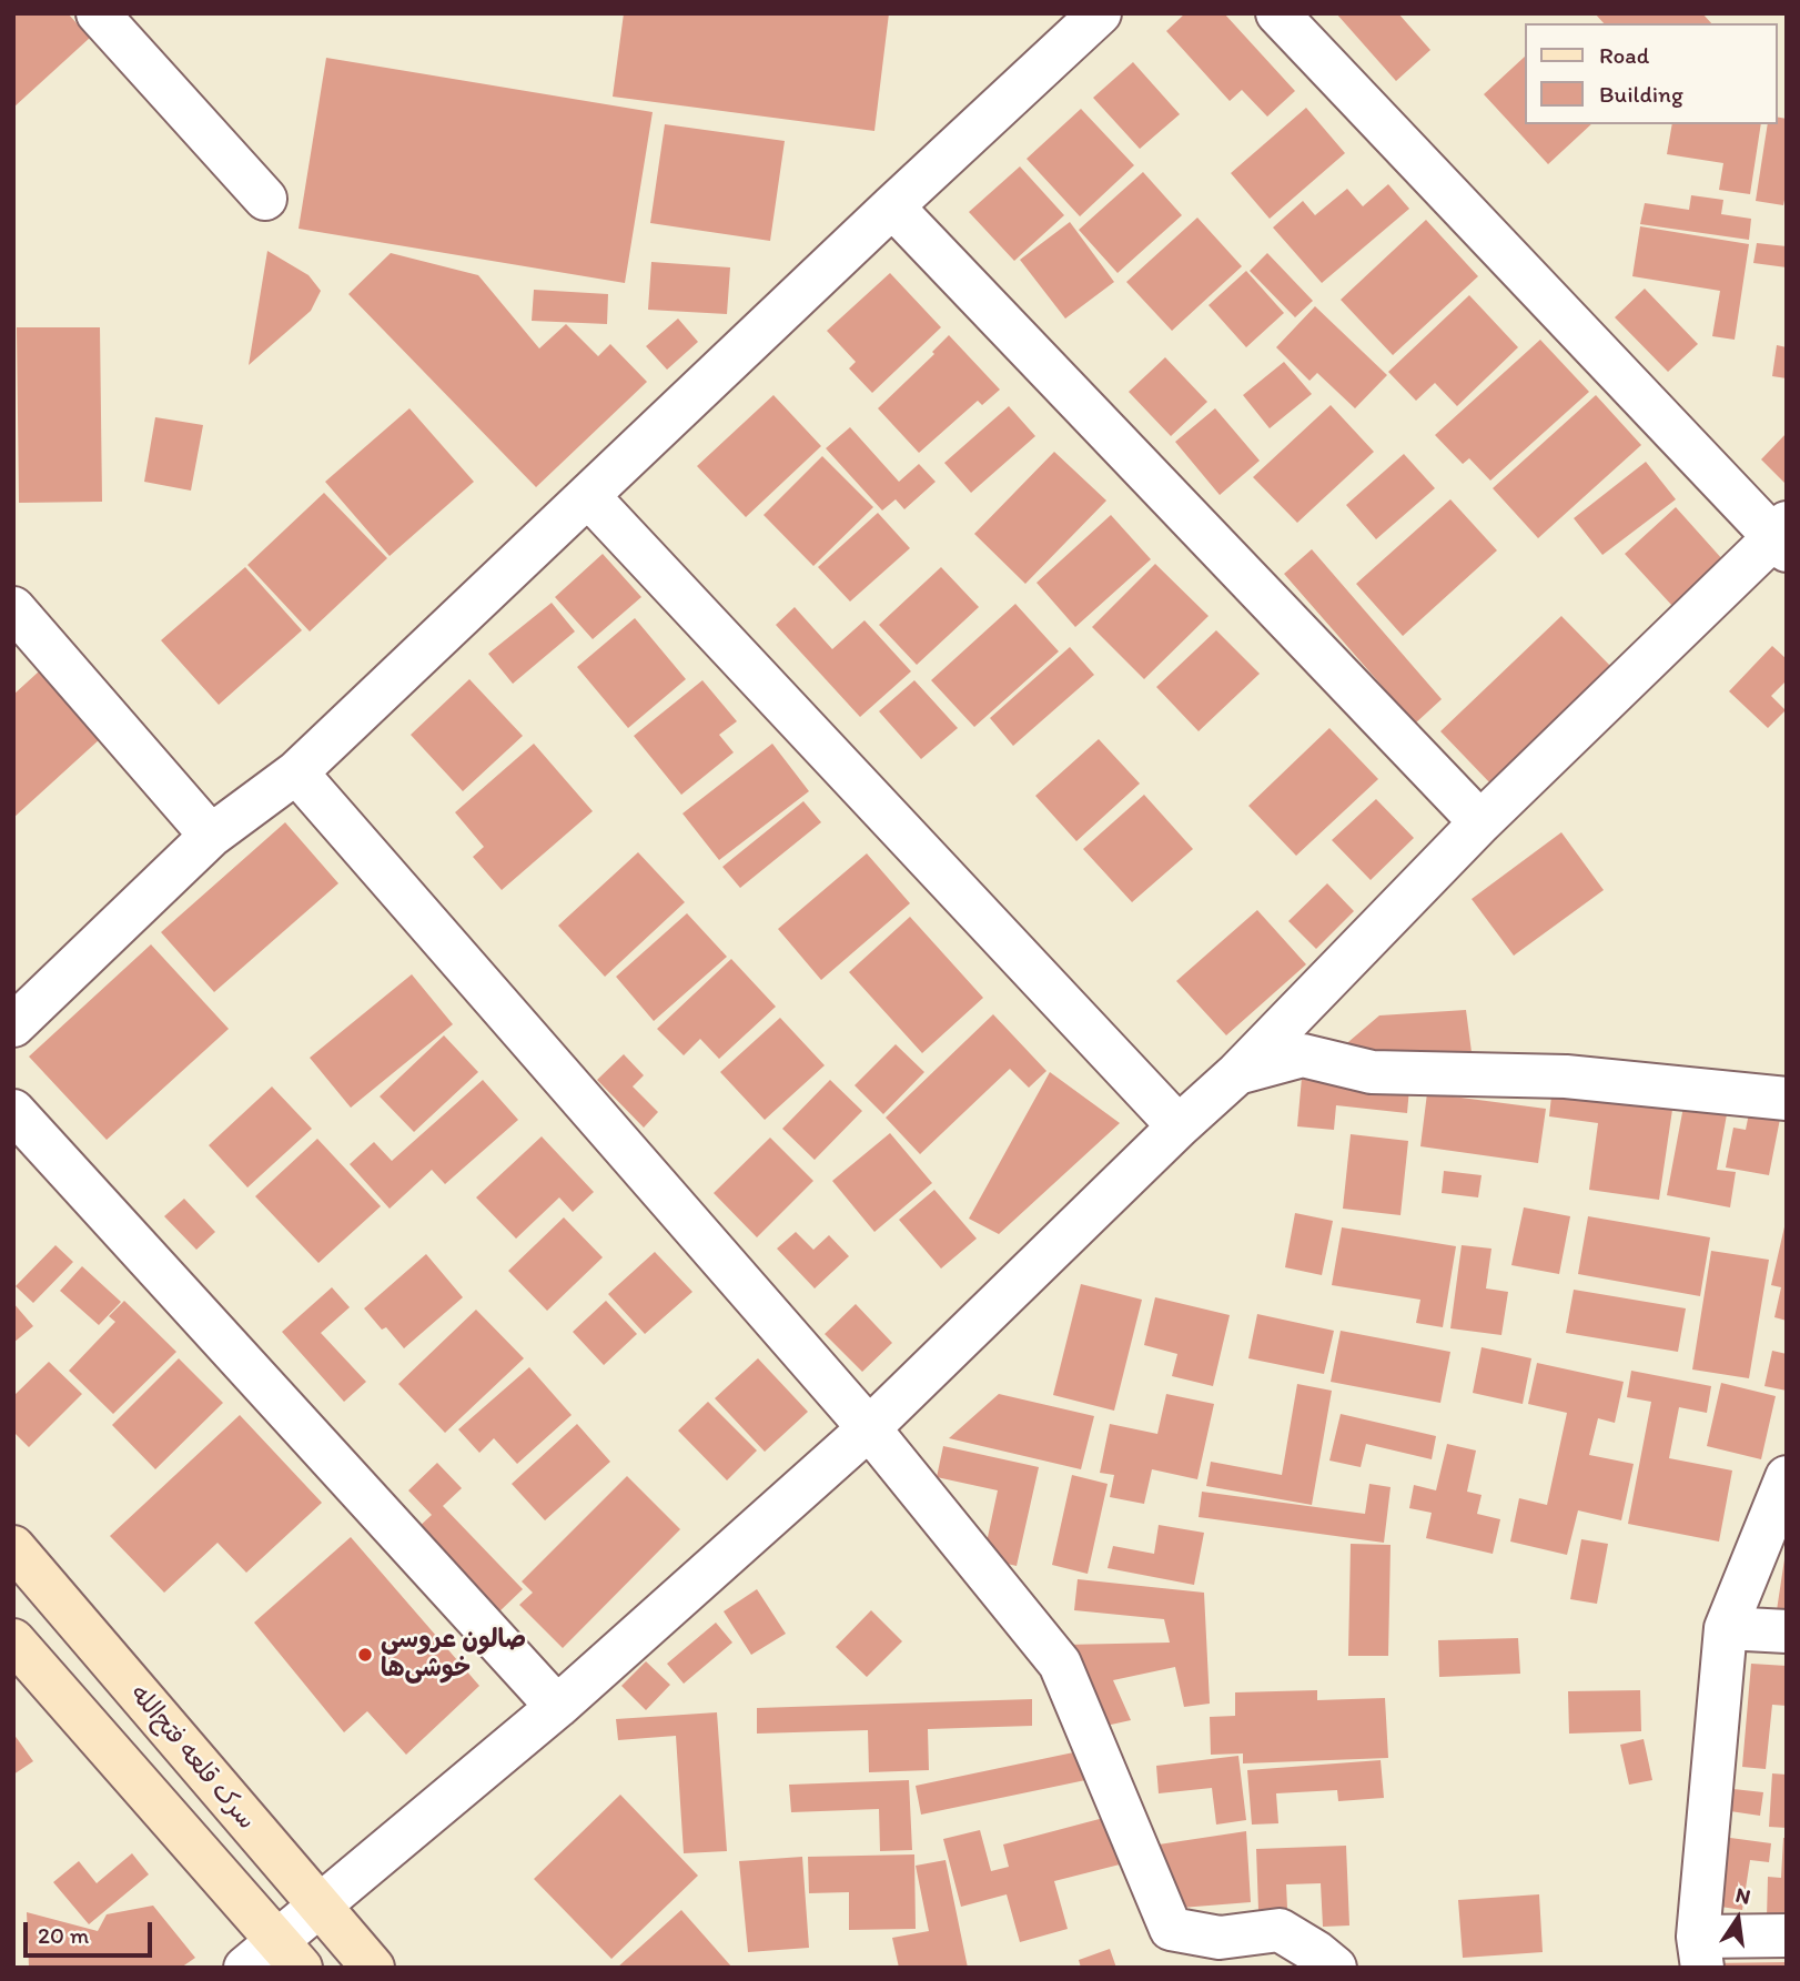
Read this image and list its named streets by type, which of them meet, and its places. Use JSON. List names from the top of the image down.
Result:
{
  "streets": {
    "main road": ["سرک قلعه فتح‌الله"]
  },
  "places": ["صالون عروسی خوشی‌ها"],
  "legend": ["Road", "Building"],
  "scale_bar": "20 m",
  "north": "top"
}
